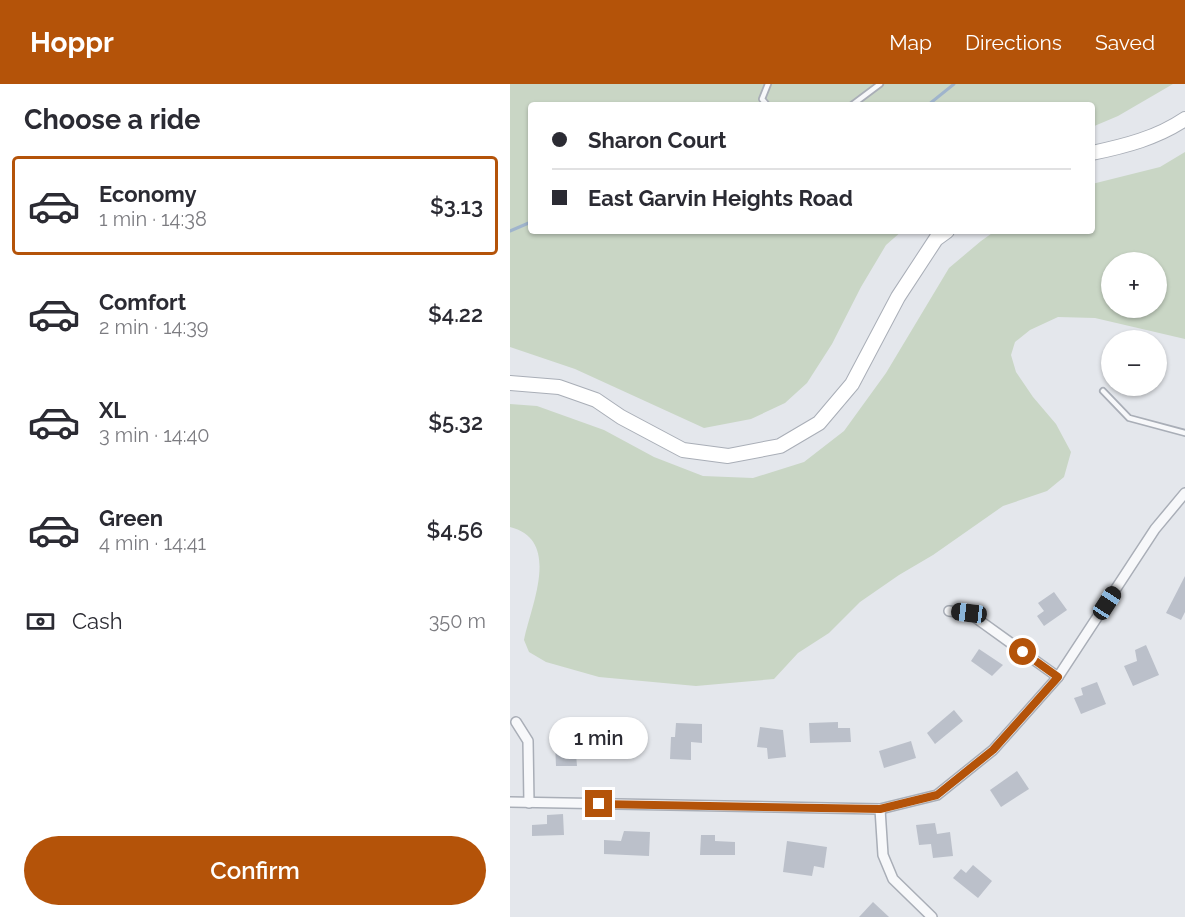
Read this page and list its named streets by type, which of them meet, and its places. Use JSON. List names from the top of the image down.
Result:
{
  "page": {
    "header": "Hoppr",
    "nav": ["Map", "Directions", "Saved"],
    "heading": "Choose a ride",
    "banner": ["Sharon Court", "East Garvin Heights Road"],
    "list": [
      {
        "name": "Economy",
        "note": "1 min · 14:38",
        "value": "$3.13"
      },
      {
        "name": "Comfort",
        "note": "2 min · 14:39",
        "value": "$4.22"
      },
      {
        "name": "XL",
        "note": "3 min · 14:40",
        "value": "$5.32"
      },
      {
        "name": "Green",
        "note": "4 min · 14:41",
        "value": "$4.56"
      }
    ],
    "map_buttons": ["+", "−"],
    "pay": ["Cash", "350 m"],
    "bubble": "1 min",
    "buttons": "Confirm"
  }
}
